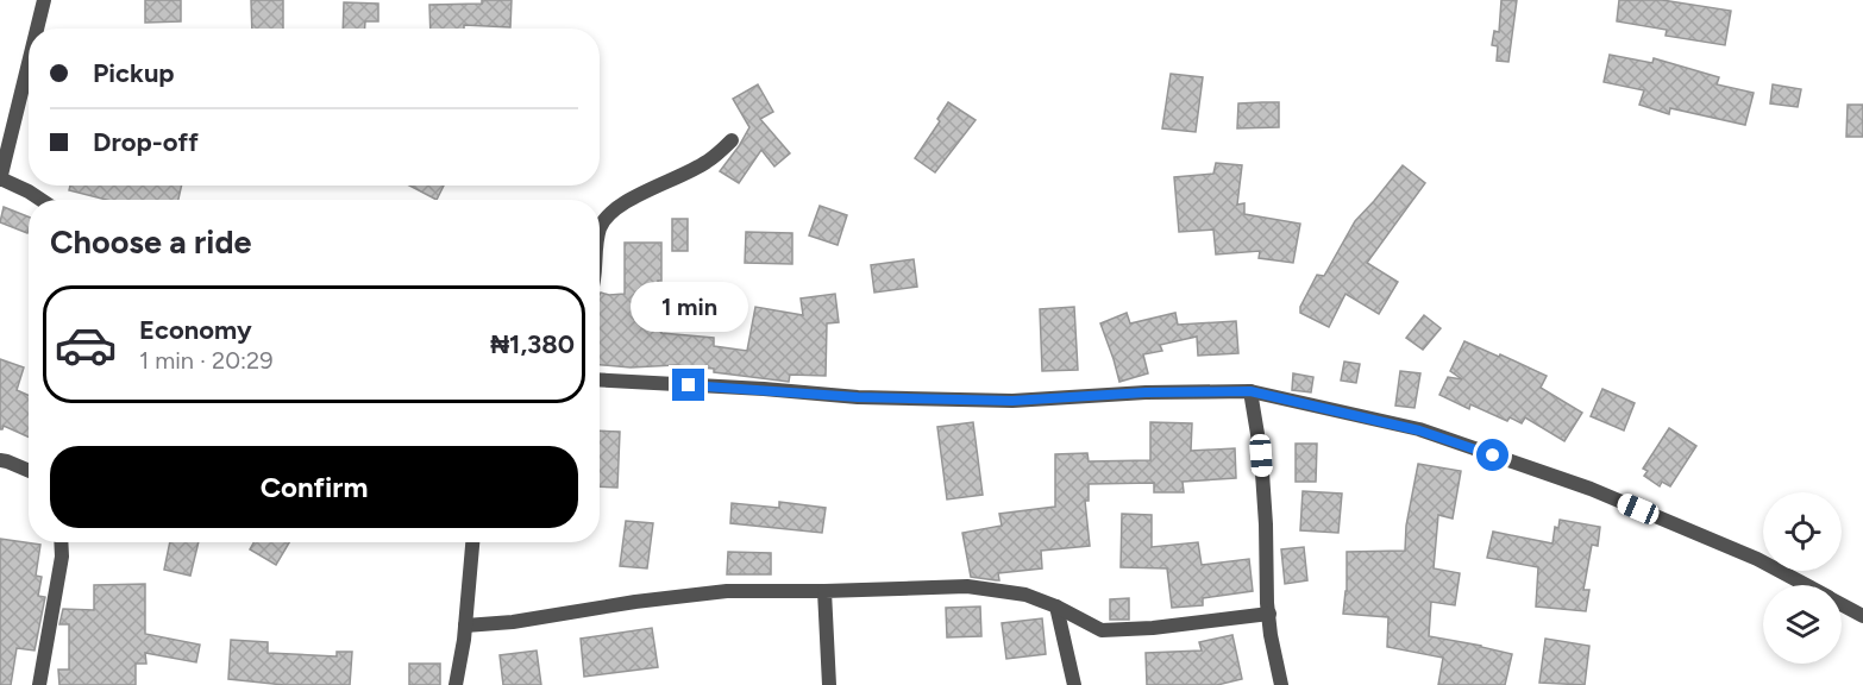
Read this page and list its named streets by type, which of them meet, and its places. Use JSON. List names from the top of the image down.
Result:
{
  "page": {
    "banner": ["Pickup", "Drop-off"],
    "heading": "Choose a ride",
    "bubble": "1 min",
    "list": [
      {
        "name": "Economy",
        "note": "1 min · 20:29",
        "value": "₦1,380"
      }
    ],
    "buttons": "Confirm"
  }
}
